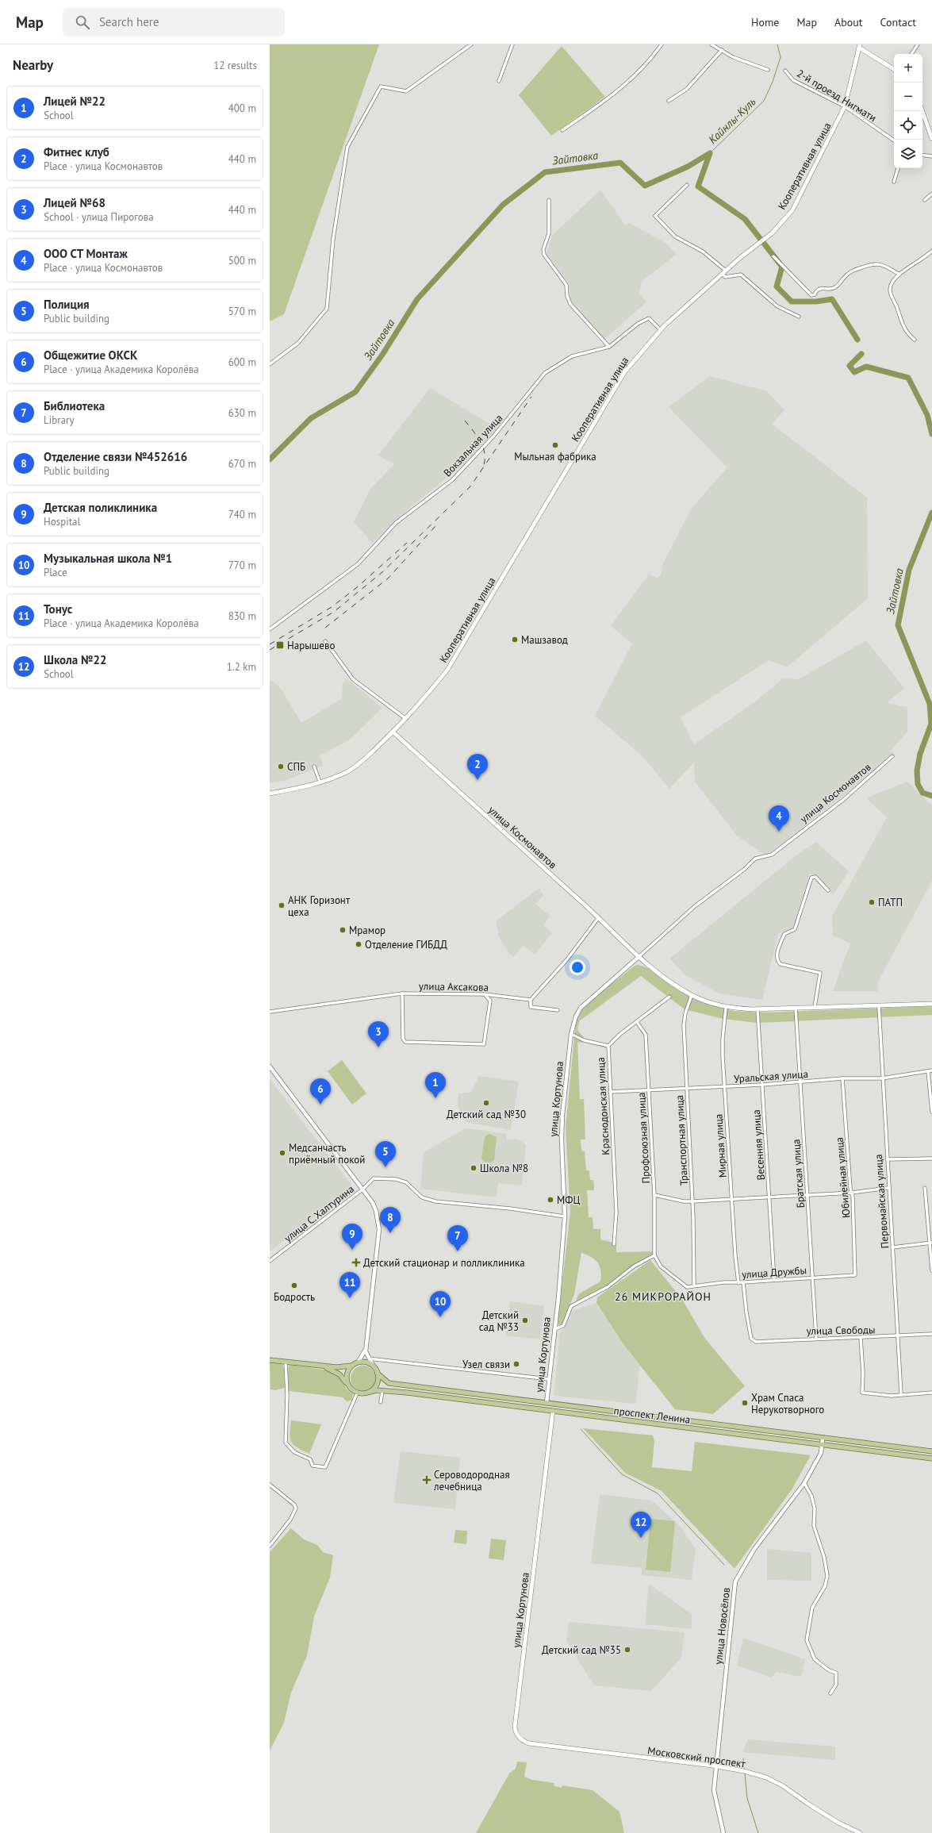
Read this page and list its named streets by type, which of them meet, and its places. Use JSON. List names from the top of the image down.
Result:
{
  "streets": {
    "main road": [
      "Кооперативная улица",
      "улица Космонавтов",
      "улица Кортунова",
      "проспект Ленина",
      "Московский проспект"
    ],
    "street": [
      "2-й проезд Нигмати",
      "Вокзальная улица",
      "улица Аксакова",
      "Уральская улица",
      "Краснодонская улица",
      "Профсоюзная улица",
      "Транспортная улица",
      "Весенняя улица",
      "Мирная улица",
      "Братская улица",
      "Юбилейная улица",
      "Первомайская улица",
      "улица С.Халтурина",
      "улица Дружбы",
      "улица Свободы",
      "улица Новосёлов"
    ]
  },
  "crossings": [
    ["2-й проезд Нигмати", "Кооперативная улица"],
    ["Кооперативная улица", "Вокзальная улица"],
    ["Кооперативная улица", "улица Космонавтов"],
    ["улица Космонавтов", "улица Кортунова"],
    ["улица Космонавтов", "Транспортная улица"],
    ["улица Космонавтов", "Весенняя улица"],
    ["улица Космонавтов", "Мирная улица"],
    ["улица Космонавтов", "Братская улица"],
    ["улица Космонавтов", "Первомайская улица"],
    ["Уральская улица", "Краснодонская улица"],
    ["Уральская улица", "Профсоюзная улица"],
    ["Уральская улица", "Транспортная улица"],
    ["Уральская улица", "Весенняя улица"],
    ["Уральская улица", "Мирная улица"],
    ["Уральская улица", "Братская улица"],
    ["Уральская улица", "Юбилейная улица"],
    ["Уральская улица", "Первомайская улица"],
    ["улица Кортунова", "улица С.Халтурина"],
    ["улица Кортунова", "проспект Ленина"],
    ["улица Кортунова", "Московский проспект"],
    ["Краснодонская улица", "Профсоюзная улица"],
    ["Профсоюзная улица", "улица Дружбы"],
    ["Транспортная улица", "улица Дружбы"],
    ["Весенняя улица", "улица Дружбы"],
    ["Мирная улица", "улица Дружбы"],
    ["Братская улица", "улица Дружбы"],
    ["Братская улица", "улица Свободы"],
    ["Юбилейная улица", "улица Дружбы"],
    ["Первомайская улица", "улица Свободы"],
    ["улица Дружбы", "улица Свободы"],
    ["проспект Ленина", "улица Новосёлов"],
    ["улица Новосёлов", "Московский проспект"]
  ],
  "districts": ["26 МИКРОРАЙОН"],
  "water": ["Кайнлы-Куль", "Зайтовка"],
  "places": {
    "other": [
      "Мыльная фабрика",
      "Машзавод",
      "СПБ",
      "ПАТП",
      "АНК Горизонт цеха",
      "Мрамор",
      "Отделение ГИБДД",
      "Детский сад №30",
      "Медсанчасть приёмный покой",
      "Школа №8",
      "МФЦ",
      "Бодрость",
      "Детский сад №33",
      "Узел связи",
      "Храм Спаса Нерукотворного",
      "Детский сад №35"
    ],
    "transit": ["Нарышево"],
    "health": ["Детский стационар и полликлиника", "Сероводородная лечебница"]
  },
  "page": {
    "header": "Map",
    "search": "Search here",
    "nav": [
      "Home",
      "Map",
      "About",
      "Contact"
    ],
    "heading": ["Nearby", "12 results"],
    "map_buttons": ["+", "−"],
    "list": [
      {
        "mark": "1",
        "name": "Лицей №22",
        "note": "School",
        "value": "400 m"
      },
      {
        "mark": "2",
        "name": "Фитнес клуб",
        "note": "Place · улица Космонавтов",
        "value": "440 m"
      },
      {
        "mark": "3",
        "name": "Лицей №68",
        "note": "School · улица Пирогова",
        "value": "440 m"
      },
      {
        "mark": "4",
        "name": "ООО СТ Монтаж",
        "note": "Place · улица Космонавтов",
        "value": "500 m"
      },
      {
        "mark": "5",
        "name": "Полиция",
        "note": "Public building",
        "value": "570 m"
      },
      {
        "mark": "6",
        "name": "Общежитие ОКСК",
        "note": "Place · улица Академика Королёва",
        "value": "600 m"
      },
      {
        "mark": "7",
        "name": "Библиотека",
        "note": "Library",
        "value": "630 m"
      },
      {
        "mark": "8",
        "name": "Отделение связи №452616",
        "note": "Public building",
        "value": "670 m"
      },
      {
        "mark": "9",
        "name": "Детская поликлиника",
        "note": "Hospital",
        "value": "740 m"
      },
      {
        "mark": "10",
        "name": "Музыкальная школа №1",
        "note": "Place",
        "value": "770 m"
      },
      {
        "mark": "11",
        "name": "Тонус",
        "note": "Place · улица Академика Королёва",
        "value": "830 m"
      },
      {
        "mark": "12",
        "name": "Школа №22",
        "note": "School",
        "value": "1.2 km"
      }
    ],
    "pins": [
      "2",
      "4",
      "3",
      "1",
      "6",
      "5",
      "8",
      "9",
      "7",
      "11",
      "10",
      "12"
    ]
  }
}
